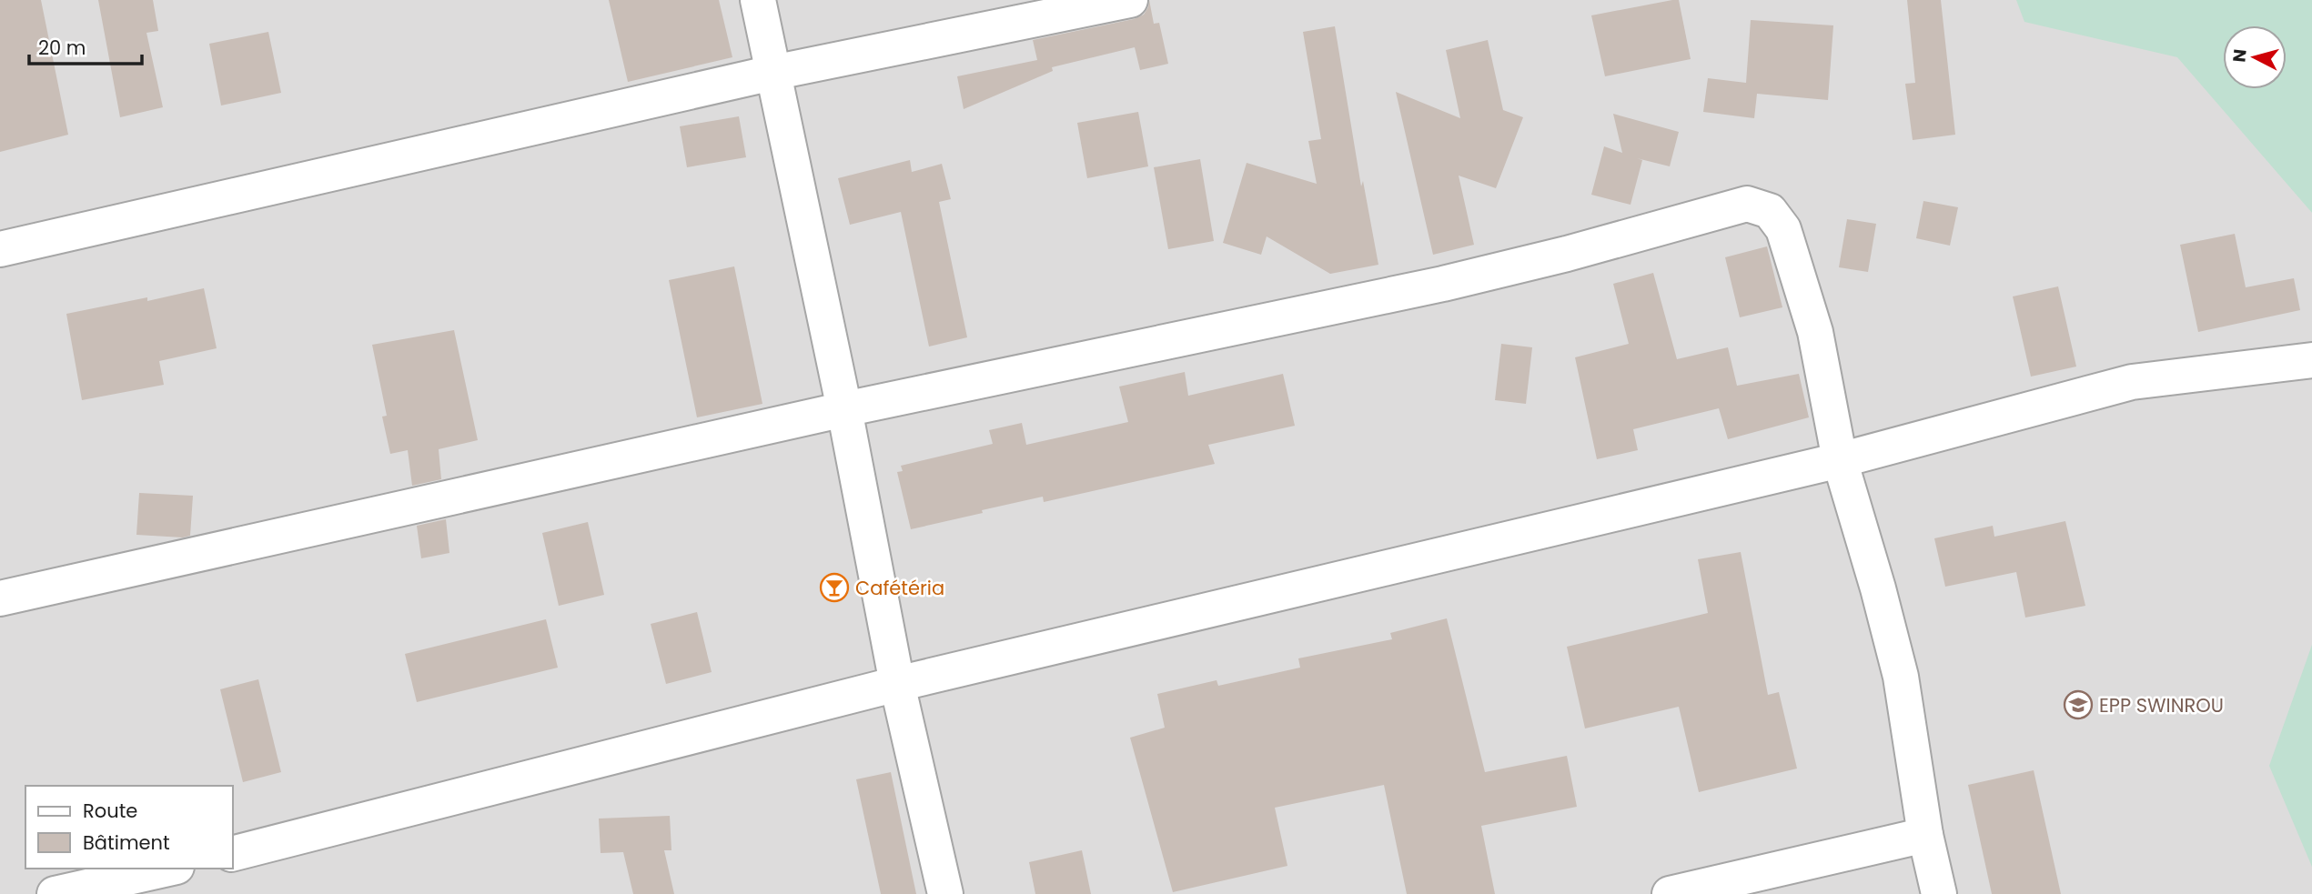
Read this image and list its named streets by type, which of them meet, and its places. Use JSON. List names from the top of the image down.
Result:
{
  "places": {
    "bar": ["Cafétéria"],
    "school or university": ["EPP SWINROU"]
  },
  "legend": ["Route", "Bâtiment"],
  "scale_bar": "20 m",
  "north": "left"
}
